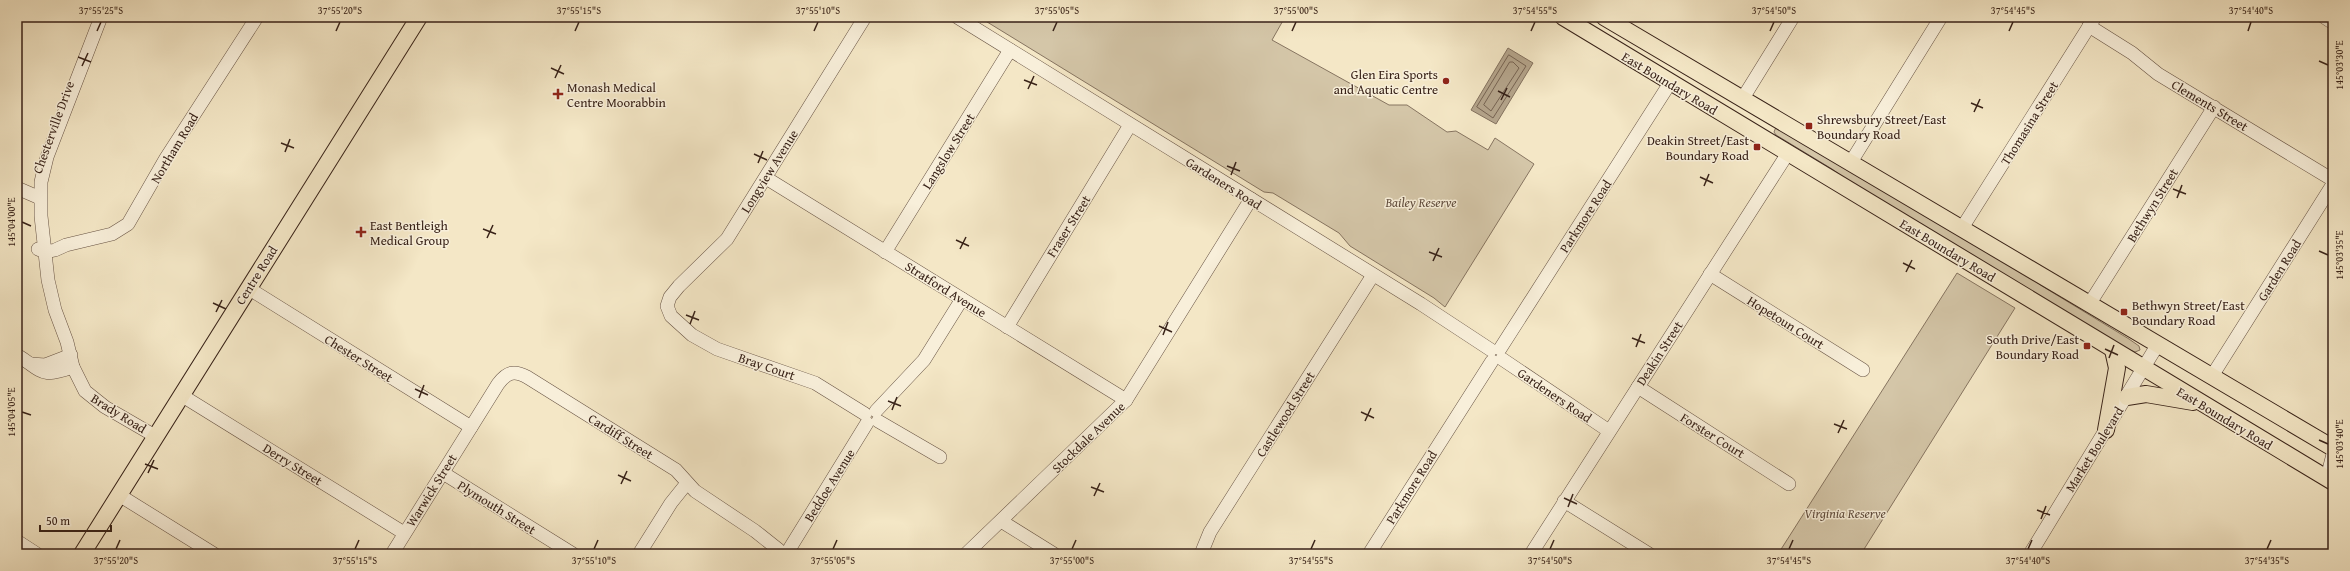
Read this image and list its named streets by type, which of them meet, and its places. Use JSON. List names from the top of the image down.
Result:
{
  "streets": {
    "main road": ["East Boundary Road", "Centre Road"],
    "street": [
      "Clements Street",
      "Thomasina Street",
      "Chesterville Drive",
      "Northam Road",
      "Langslow Street",
      "Longview Avenue",
      "Gardeners Road",
      "Bethwyn Street",
      "Parkmore Road",
      "Fraser Street",
      "Garden Road",
      "Stratford Avenue",
      "Hopetoun Court",
      "Deakin Street",
      "Chester Street",
      "Bray Court",
      "Brady Road",
      "Castlewood Street",
      "Forster Court",
      "Cardiff Street",
      "Stockdale Avenue",
      "Market Boulevard",
      "Derry Street",
      "Beddoe Avenue",
      "Warwick Street",
      "Plymouth Street"
    ]
  },
  "crossings": [
    ["East Boundary Road", "Thomasina Street"],
    ["East Boundary Road", "Bethwyn Street"],
    ["East Boundary Road", "Parkmore Road"],
    ["East Boundary Road", "Garden Road"],
    ["East Boundary Road", "Deakin Street"],
    ["East Boundary Road", "Market Boulevard"],
    ["Clements Street", "Thomasina Street"],
    ["Clements Street", "Bethwyn Street"],
    ["Chesterville Drive", "Northam Road"],
    ["Chesterville Drive", "Brady Road"],
    ["Langslow Street", "Gardeners Road"],
    ["Langslow Street", "Stratford Avenue"],
    ["Longview Avenue", "Stratford Avenue"],
    ["Longview Avenue", "Bray Court"],
    ["Gardeners Road", "Parkmore Road"],
    ["Gardeners Road", "Fraser Street"],
    ["Gardeners Road", "Deakin Street"],
    ["Gardeners Road", "Castlewood Street"],
    ["Gardeners Road", "Stockdale Avenue"],
    ["Fraser Street", "Stratford Avenue"],
    ["Centre Road", "Chester Street"],
    ["Centre Road", "Brady Road"],
    ["Centre Road", "Derry Street"],
    ["Stratford Avenue", "Stockdale Avenue"],
    ["Stratford Avenue", "Beddoe Avenue"],
    ["Hopetoun Court", "Deakin Street"],
    ["Deakin Street", "Forster Court"],
    ["Chester Street", "Cardiff Street"],
    ["Chester Street", "Warwick Street"],
    ["Bray Court", "Beddoe Avenue"],
    ["Cardiff Street", "Beddoe Avenue"],
    ["Cardiff Street", "Warwick Street"],
    ["Derry Street", "Warwick Street"],
    ["Warwick Street", "Plymouth Street"]
  ],
  "parks": ["Bailey Reserve", "Virginia Reserve"],
  "places": {
    "other": ["Glen Eira Sports and Aquatic Centre"],
    "health": ["Monash Medical Centre Moorabbin", "East Bentleigh Medical Group"],
    "transit": [
      "Shrewsbury Street/East Boundary Road",
      "Deakin Street/East Boundary Road",
      "Bethwyn Street/East Boundary Road",
      "South Drive/East Boundary Road"
    ]
  },
  "scale_bar": "50 m",
  "coordinates": [
    "37°55'25\"S",
    "37°55'20\"S",
    "37°55'15\"S",
    "37°55'10\"S",
    "37°55'05\"S",
    "37°55'00\"S",
    "37°54'55\"S",
    "37°54'50\"S",
    "37°54'45\"S",
    "37°54'40\"S",
    "145°03'30\"E",
    "145°04'00\"E",
    "145°03'35\"E",
    "145°04'05\"E",
    "145°03'40\"E",
    "37°54'35\"S"
  ]
}
